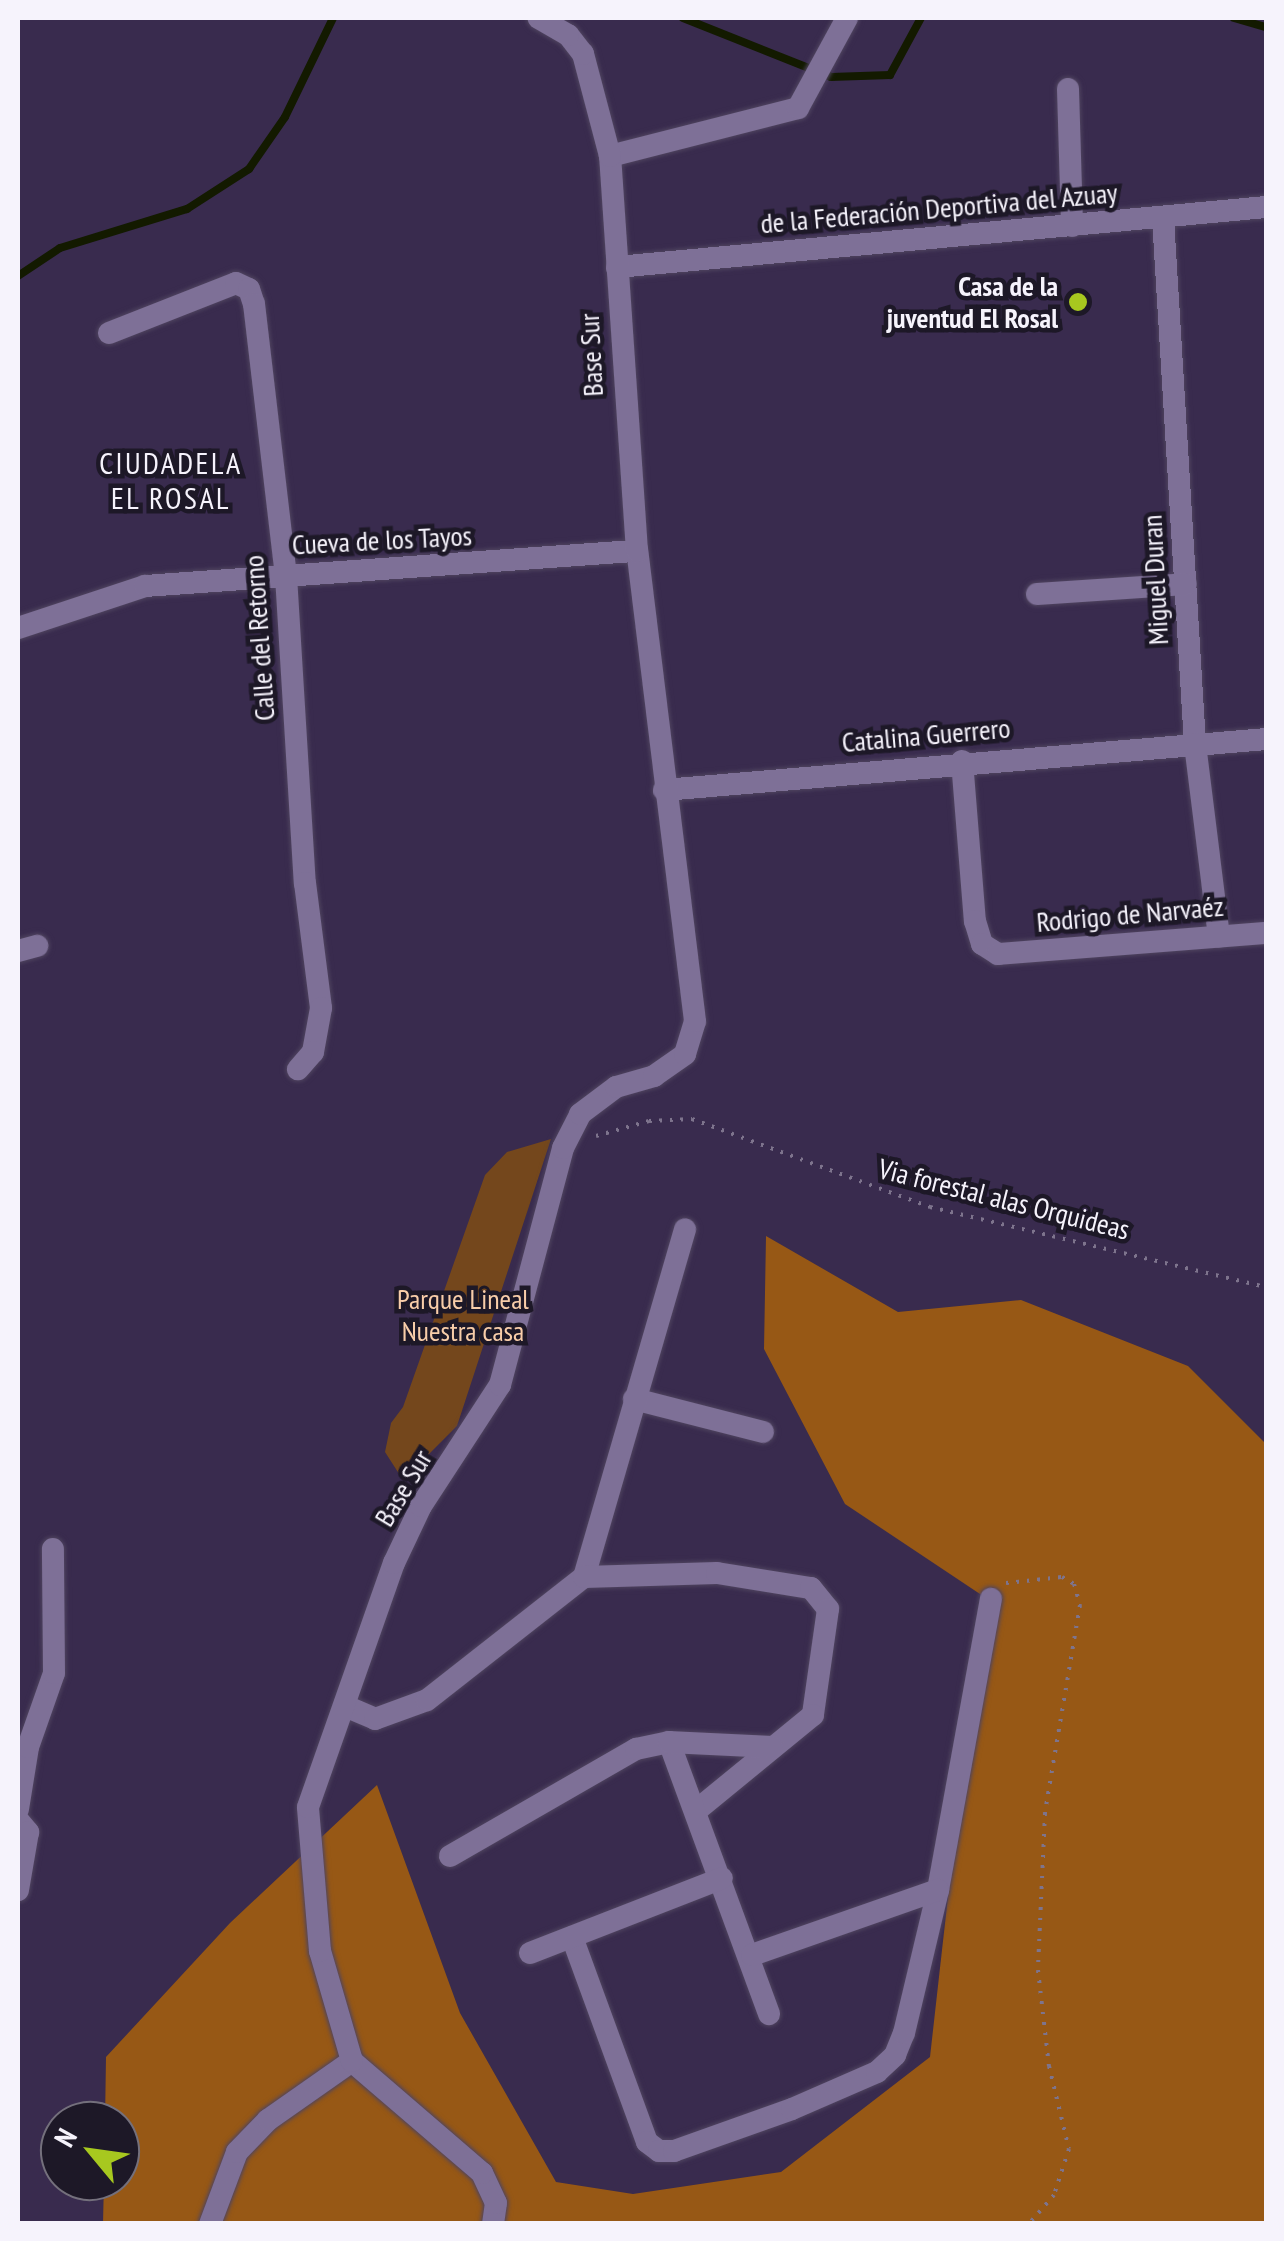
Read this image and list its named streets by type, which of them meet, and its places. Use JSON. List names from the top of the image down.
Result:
{
  "streets": {
    "street": [
      "de la Federación Deportiva del Azuay",
      "Base Sur",
      "Cueva de los Tayos",
      "Miguel Duran",
      "Calle del Retorno",
      "Catalina Guerrero",
      "Rodrigo de Narvaéz"
    ],
    "path": ["Via forestal alas Orquideas"]
  },
  "crossings": [
    ["de la Federación Deportiva del Azuay", "Base Sur"],
    ["de la Federación Deportiva del Azuay", "Miguel Duran"],
    ["Base Sur", "Cueva de los Tayos"],
    ["Base Sur", "Catalina Guerrero"],
    ["Base Sur", "Via forestal alas Orquideas"],
    ["Cueva de los Tayos", "Calle del Retorno"],
    ["Miguel Duran", "Catalina Guerrero"],
    ["Miguel Duran", "Rodrigo de Narvaéz"],
    ["Catalina Guerrero", "Rodrigo de Narvaéz"]
  ],
  "districts": ["CIUDADELA EL ROSAL"],
  "parks": ["Parque Lineal Nuestra casa"],
  "places": ["Casa de la juventud El Rosal"],
  "north": "top left"
}
